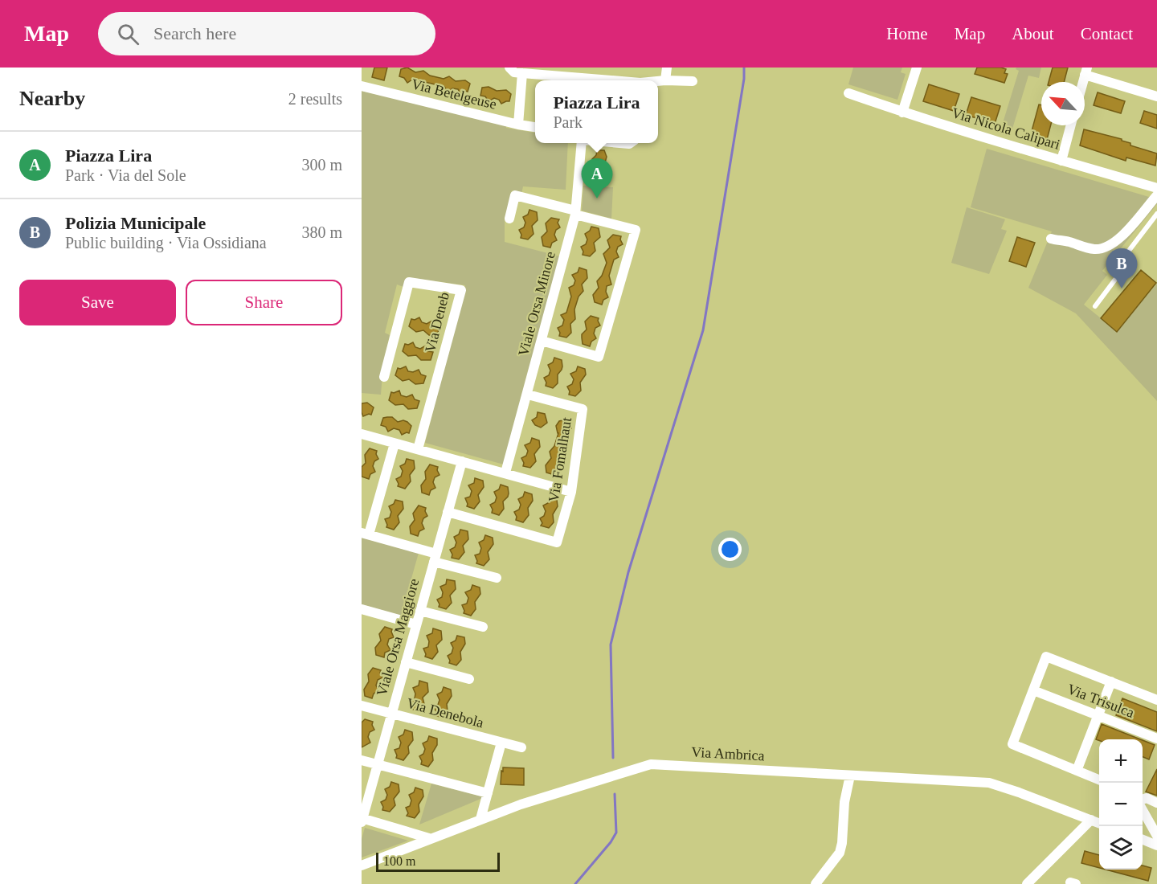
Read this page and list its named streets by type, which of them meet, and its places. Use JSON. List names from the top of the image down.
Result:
{
  "streets": {
    "street": [
      "Via Betelgeuse",
      "Via Nicola Calipari",
      "Viale Orsa Minore",
      "Via Deneb",
      "Via Fomalhaut",
      "Viale Orsa Maggiore",
      "Via Trisulca",
      "Via Denebola",
      "Via Ambrica"
    ]
  },
  "crossings": [
    ["Viale Orsa Minore", "Via Fomalhaut"],
    ["Via Fomalhaut", "Viale Orsa Maggiore"],
    ["Viale Orsa Maggiore", "Via Denebola"]
  ],
  "scale_bar": "100 m",
  "north": "top left",
  "page": {
    "header": "Map",
    "search": "Search here",
    "nav": [
      "Home",
      "Map",
      "About",
      "Contact"
    ],
    "heading": ["Nearby", "2 results"],
    "popup": ["Piazza Lira", "Park"],
    "list": [
      {
        "mark": "A",
        "name": "Piazza Lira",
        "note": "Park · Via del Sole",
        "value": "300 m"
      },
      {
        "mark": "B",
        "name": "Polizia Municipale",
        "note": "Public building · Via Ossidiana",
        "value": "380 m"
      }
    ],
    "pins": ["A", "B"],
    "buttons": ["Save", "Share"],
    "map_buttons": ["+", "−"],
    "scale": "100 m"
  }
}
